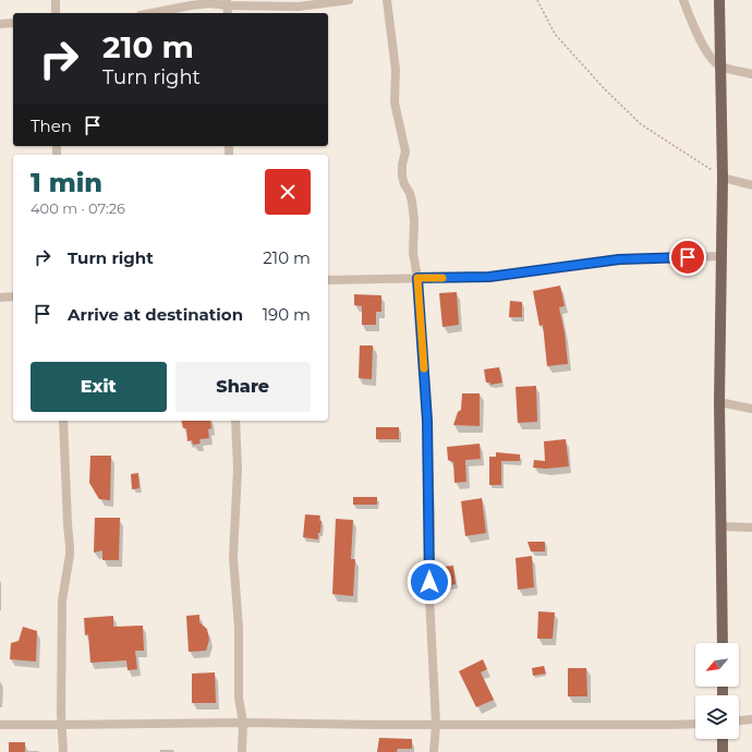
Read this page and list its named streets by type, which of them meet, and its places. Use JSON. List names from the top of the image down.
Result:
{
  "north": "bottom left",
  "page": {
    "turn": ["210 m", "Turn right"],
    "then": "Then",
    "heading": ["1 min", "400 m · 07:26"],
    "list": [
      {
        "name": "Turn right",
        "value": "210 m"
      },
      {
        "name": "Arrive at destination",
        "value": "190 m"
      }
    ],
    "buttons": ["Exit", "Share"]
  }
}
